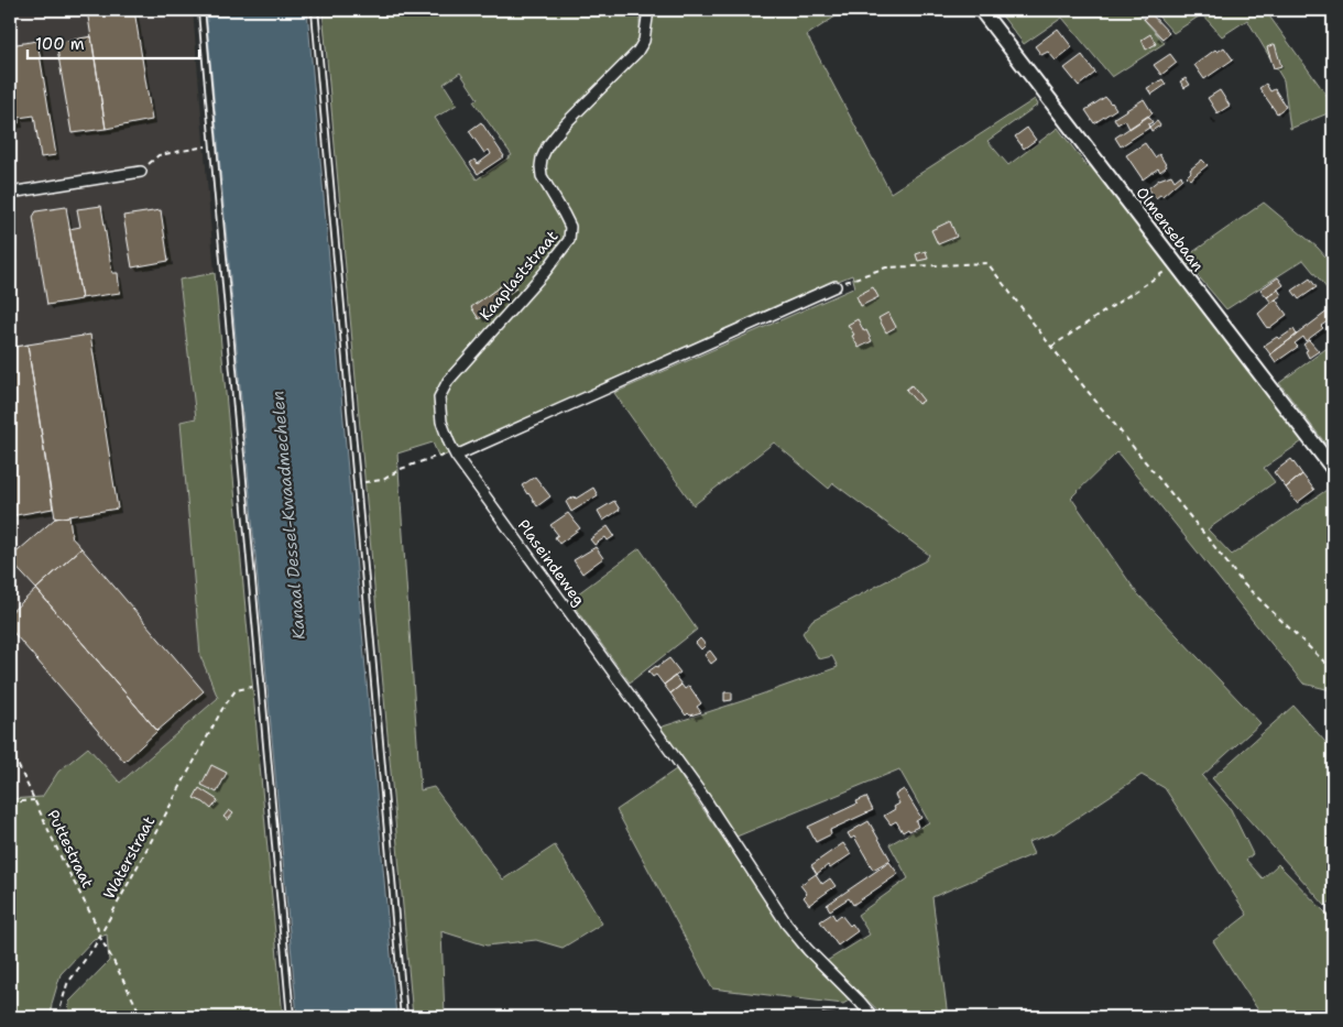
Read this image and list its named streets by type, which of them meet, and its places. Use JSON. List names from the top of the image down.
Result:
{
  "streets": {
    "street": ["Olmensebaan", "Kaaplaststraat", "Plaseindeweg"],
    "path": ["Puttestraat", "Waterstraat"]
  },
  "crossings": [
    ["Kaaplaststraat", "Plaseindeweg"],
    ["Puttestraat", "Waterstraat"]
  ],
  "water": ["Kanaal Dessel-Kwaadmechelen"],
  "scale_bar": "100 m"
}
